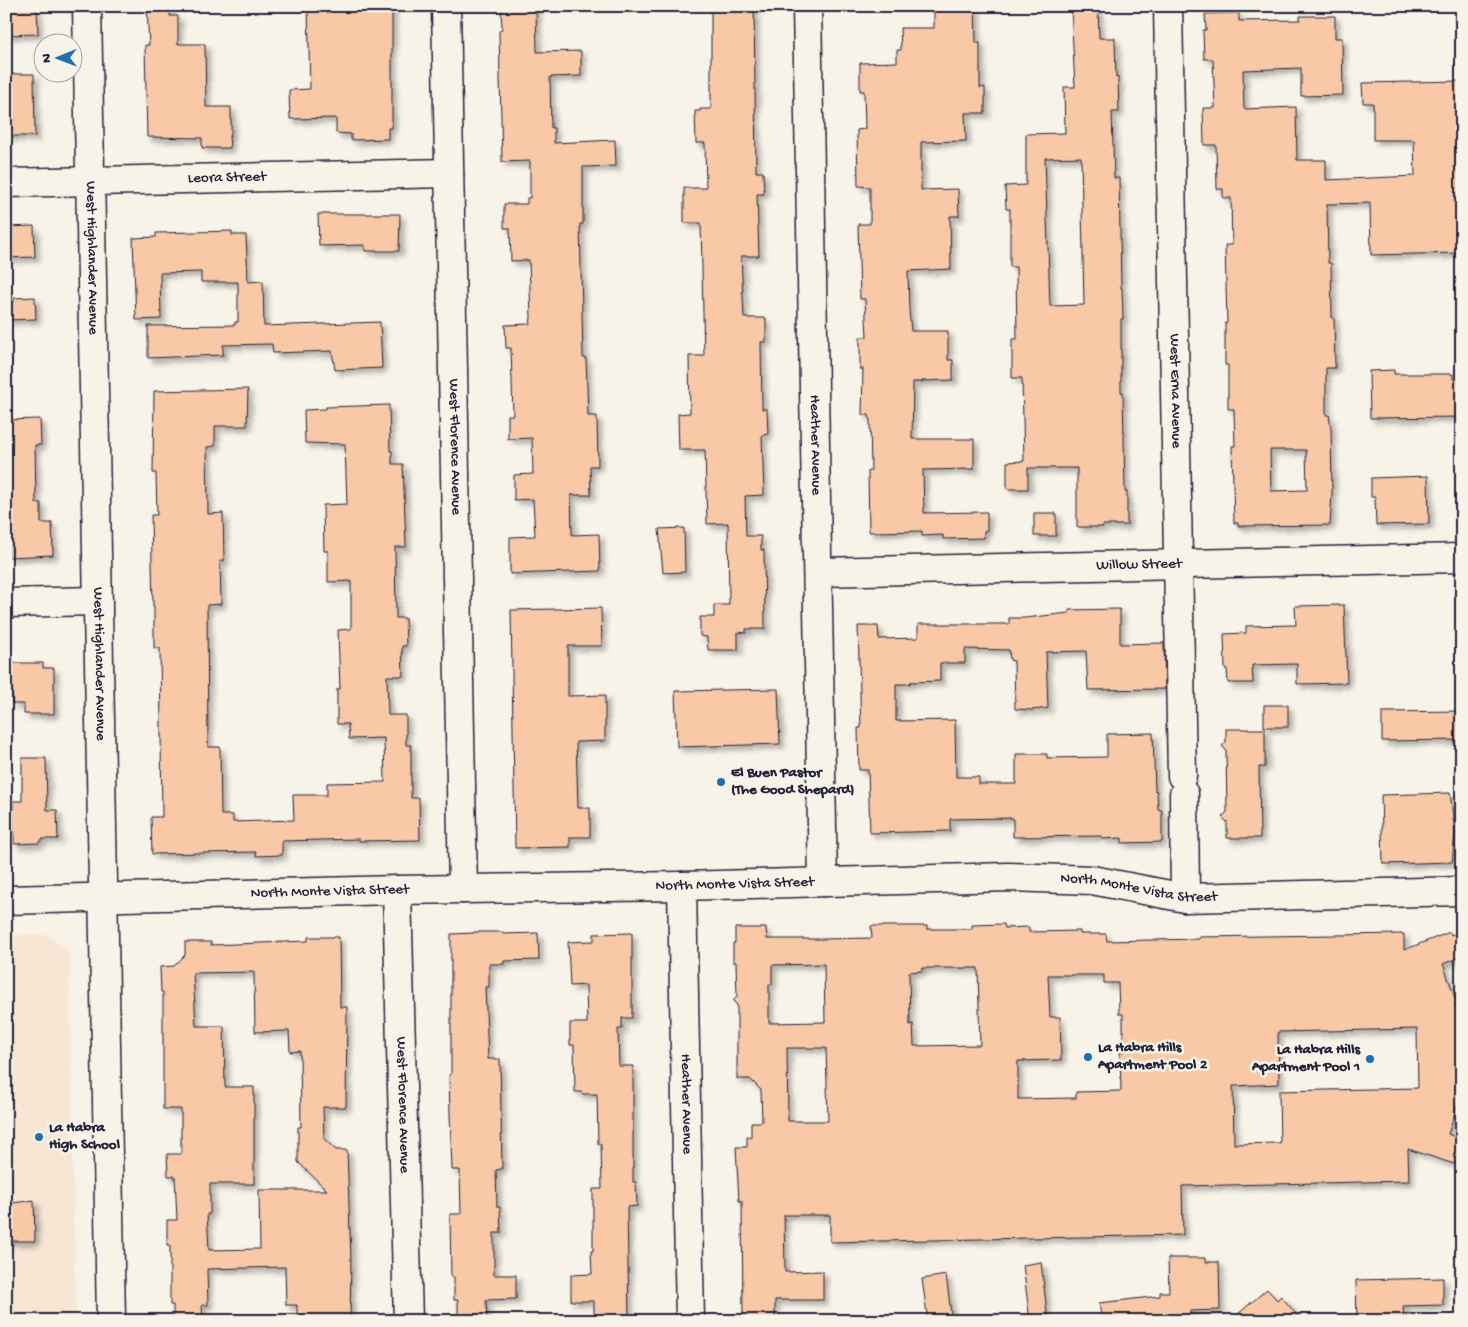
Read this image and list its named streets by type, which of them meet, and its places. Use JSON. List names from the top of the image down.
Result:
{
  "streets": {
    "street": [
      "Leora Street",
      "West Highlander Avenue",
      "West Erna Avenue",
      "Heather Avenue",
      "West Florence Avenue",
      "Willow Street",
      "North Monte Vista Street"
    ]
  },
  "crossings": [
    ["Leora Street", "West Highlander Avenue"],
    ["Leora Street", "West Florence Avenue"],
    ["West Highlander Avenue", "North Monte Vista Street"],
    ["West Erna Avenue", "Willow Street"],
    ["West Erna Avenue", "North Monte Vista Street"],
    ["Heather Avenue", "Willow Street"],
    ["Heather Avenue", "North Monte Vista Street"],
    ["West Florence Avenue", "North Monte Vista Street"]
  ],
  "places": [
    "El Buen Pastor (The Good Shepard)",
    "La Habra Hills Apartment Pool 2",
    "La Habra Hills Apartment Pool 1",
    "La Habra High School"
  ],
  "north": "left"
}
